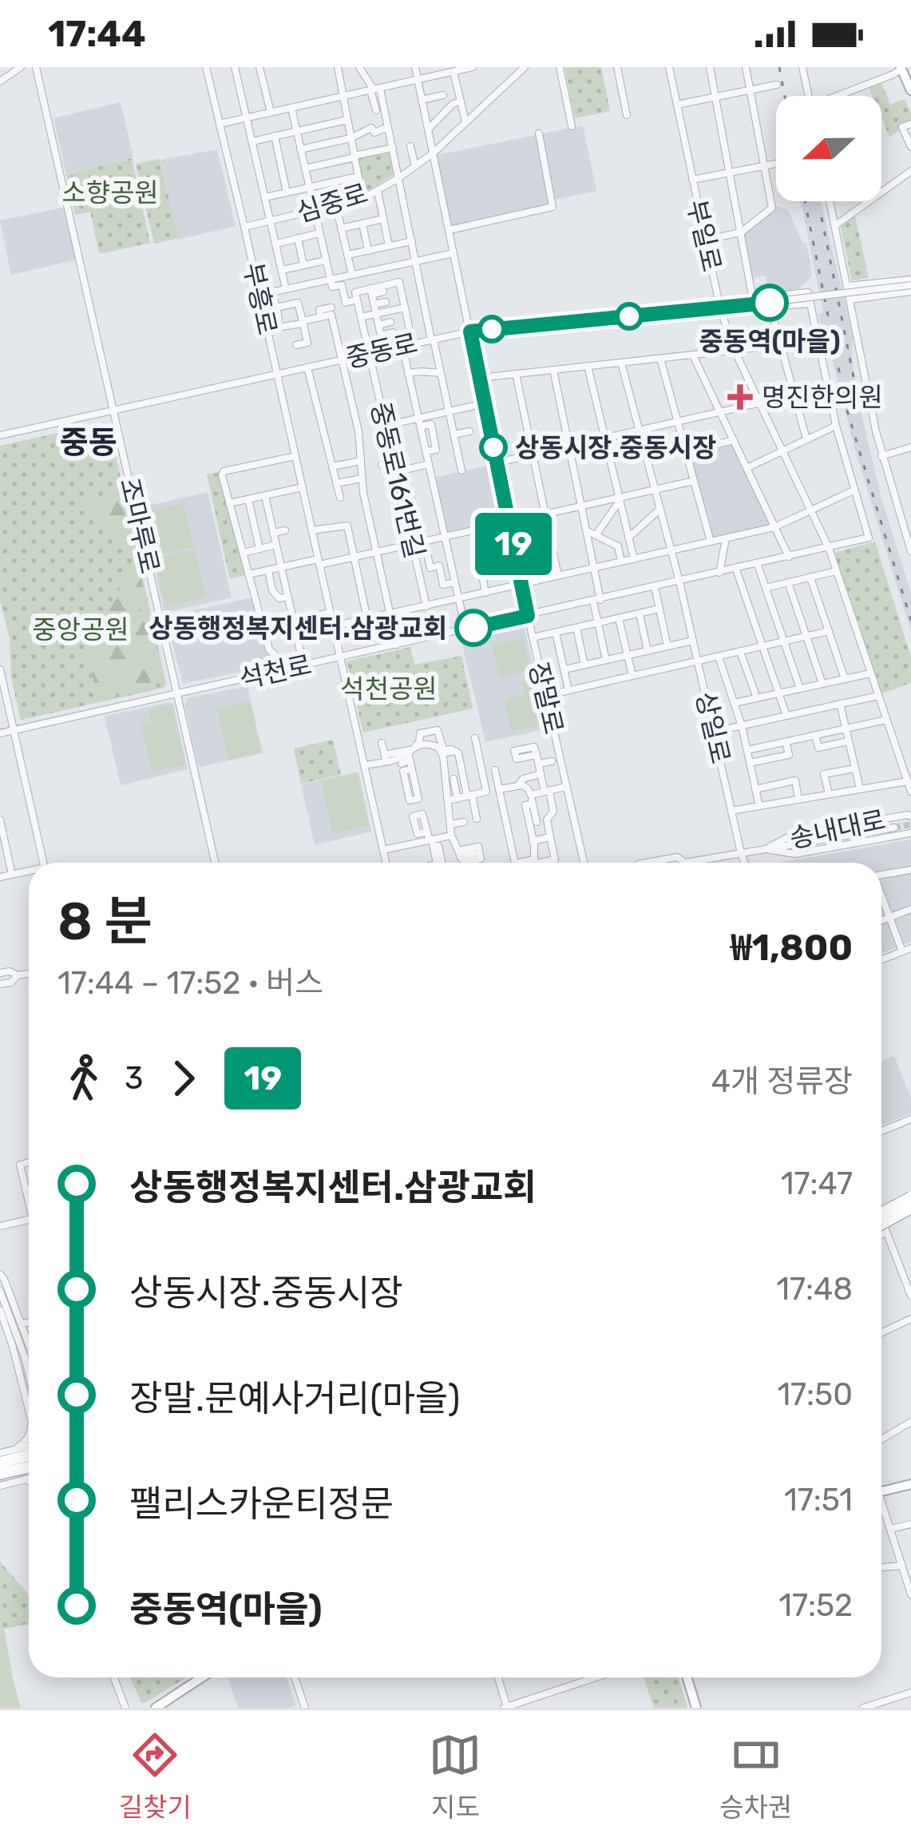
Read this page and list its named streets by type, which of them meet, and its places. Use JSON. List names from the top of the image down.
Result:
{
  "streets": {
    "street": [
      "심중로",
      "부일로",
      "부흥로",
      "중동로",
      "중동로161번길",
      "조마루로",
      "석천로",
      "장말로",
      "상일로",
      "송내대로"
    ]
  },
  "crossings": [
    ["심중로", "부흥로"],
    ["심중로", "장말로"],
    ["부일로", "중동로"],
    ["부일로", "석천로"],
    ["부흥로", "중동로"],
    ["부흥로", "석천로"],
    ["중동로", "중동로161번길"],
    ["중동로", "조마루로"],
    ["중동로", "장말로"],
    ["조마루로", "석천로"],
    ["석천로", "장말로"],
    ["석천로", "상일로"],
    ["상일로", "송내대로"]
  ],
  "districts": ["중동"],
  "parks": ["소향공원", "중앙공원", "석천공원"],
  "places": {
    "other": ["중동역(마을)", "상동시장.중동시장", "상동행정복지센터.삼광교회"],
    "health": ["명진한의원"]
  },
  "lines": ["bus line 19"],
  "north": "left",
  "page": {
    "status": "17:44",
    "on_map": "19",
    "heading": ["8 분", "17:44 – 17:52 · 버스", "₩1,800"],
    "legs": ["3", "19", "4개 정류장"],
    "list": [
      {
        "name": "상동행정복지센터.삼광교회",
        "value": "17:47"
      },
      {
        "name": "상동시장.중동시장",
        "value": "17:48"
      },
      {
        "name": "장말.문예사거리(마을)",
        "value": "17:50"
      },
      {
        "name": "팰리스카운티정문",
        "value": "17:51"
      },
      {
        "name": "중동역(마을)",
        "value": "17:52"
      }
    ],
    "tabs": ["길찾기", "지도", "승차권"]
  }
}
